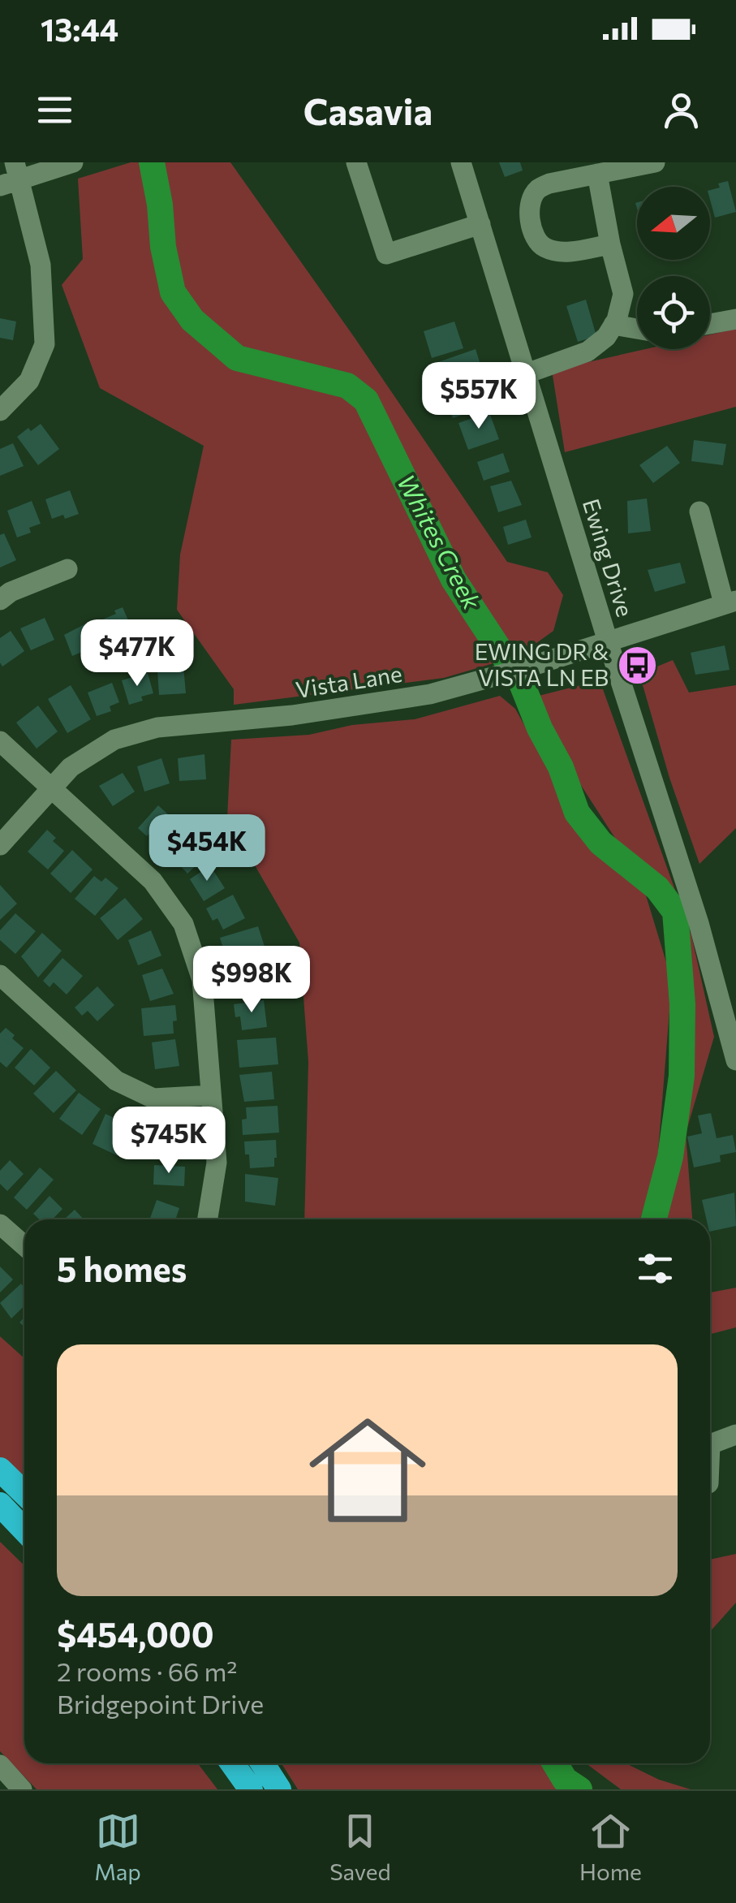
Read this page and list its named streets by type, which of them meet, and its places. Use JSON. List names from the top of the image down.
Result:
{
  "streets": {
    "street": ["Ewing Drive", "Vista Lane"]
  },
  "crossings": [
    ["Ewing Drive", "Vista Lane"]
  ],
  "water": ["Whites Creek"],
  "places": {
    "bus stop": ["EWING DR & VISTA LN EB"]
  },
  "north": "left",
  "page": {
    "status": "13:44",
    "header": "Casavia",
    "price": [
      "$557K",
      "$477K",
      "$454K",
      "$998K",
      "$745K"
    ],
    "heading": "5 homes",
    "list": [
      {
        "name": "$454,000",
        "note": "2 rooms · 66 m² · Bridgepoint Drive"
      }
    ],
    "tabs": ["Map", "Saved", "Home"]
  }
}
